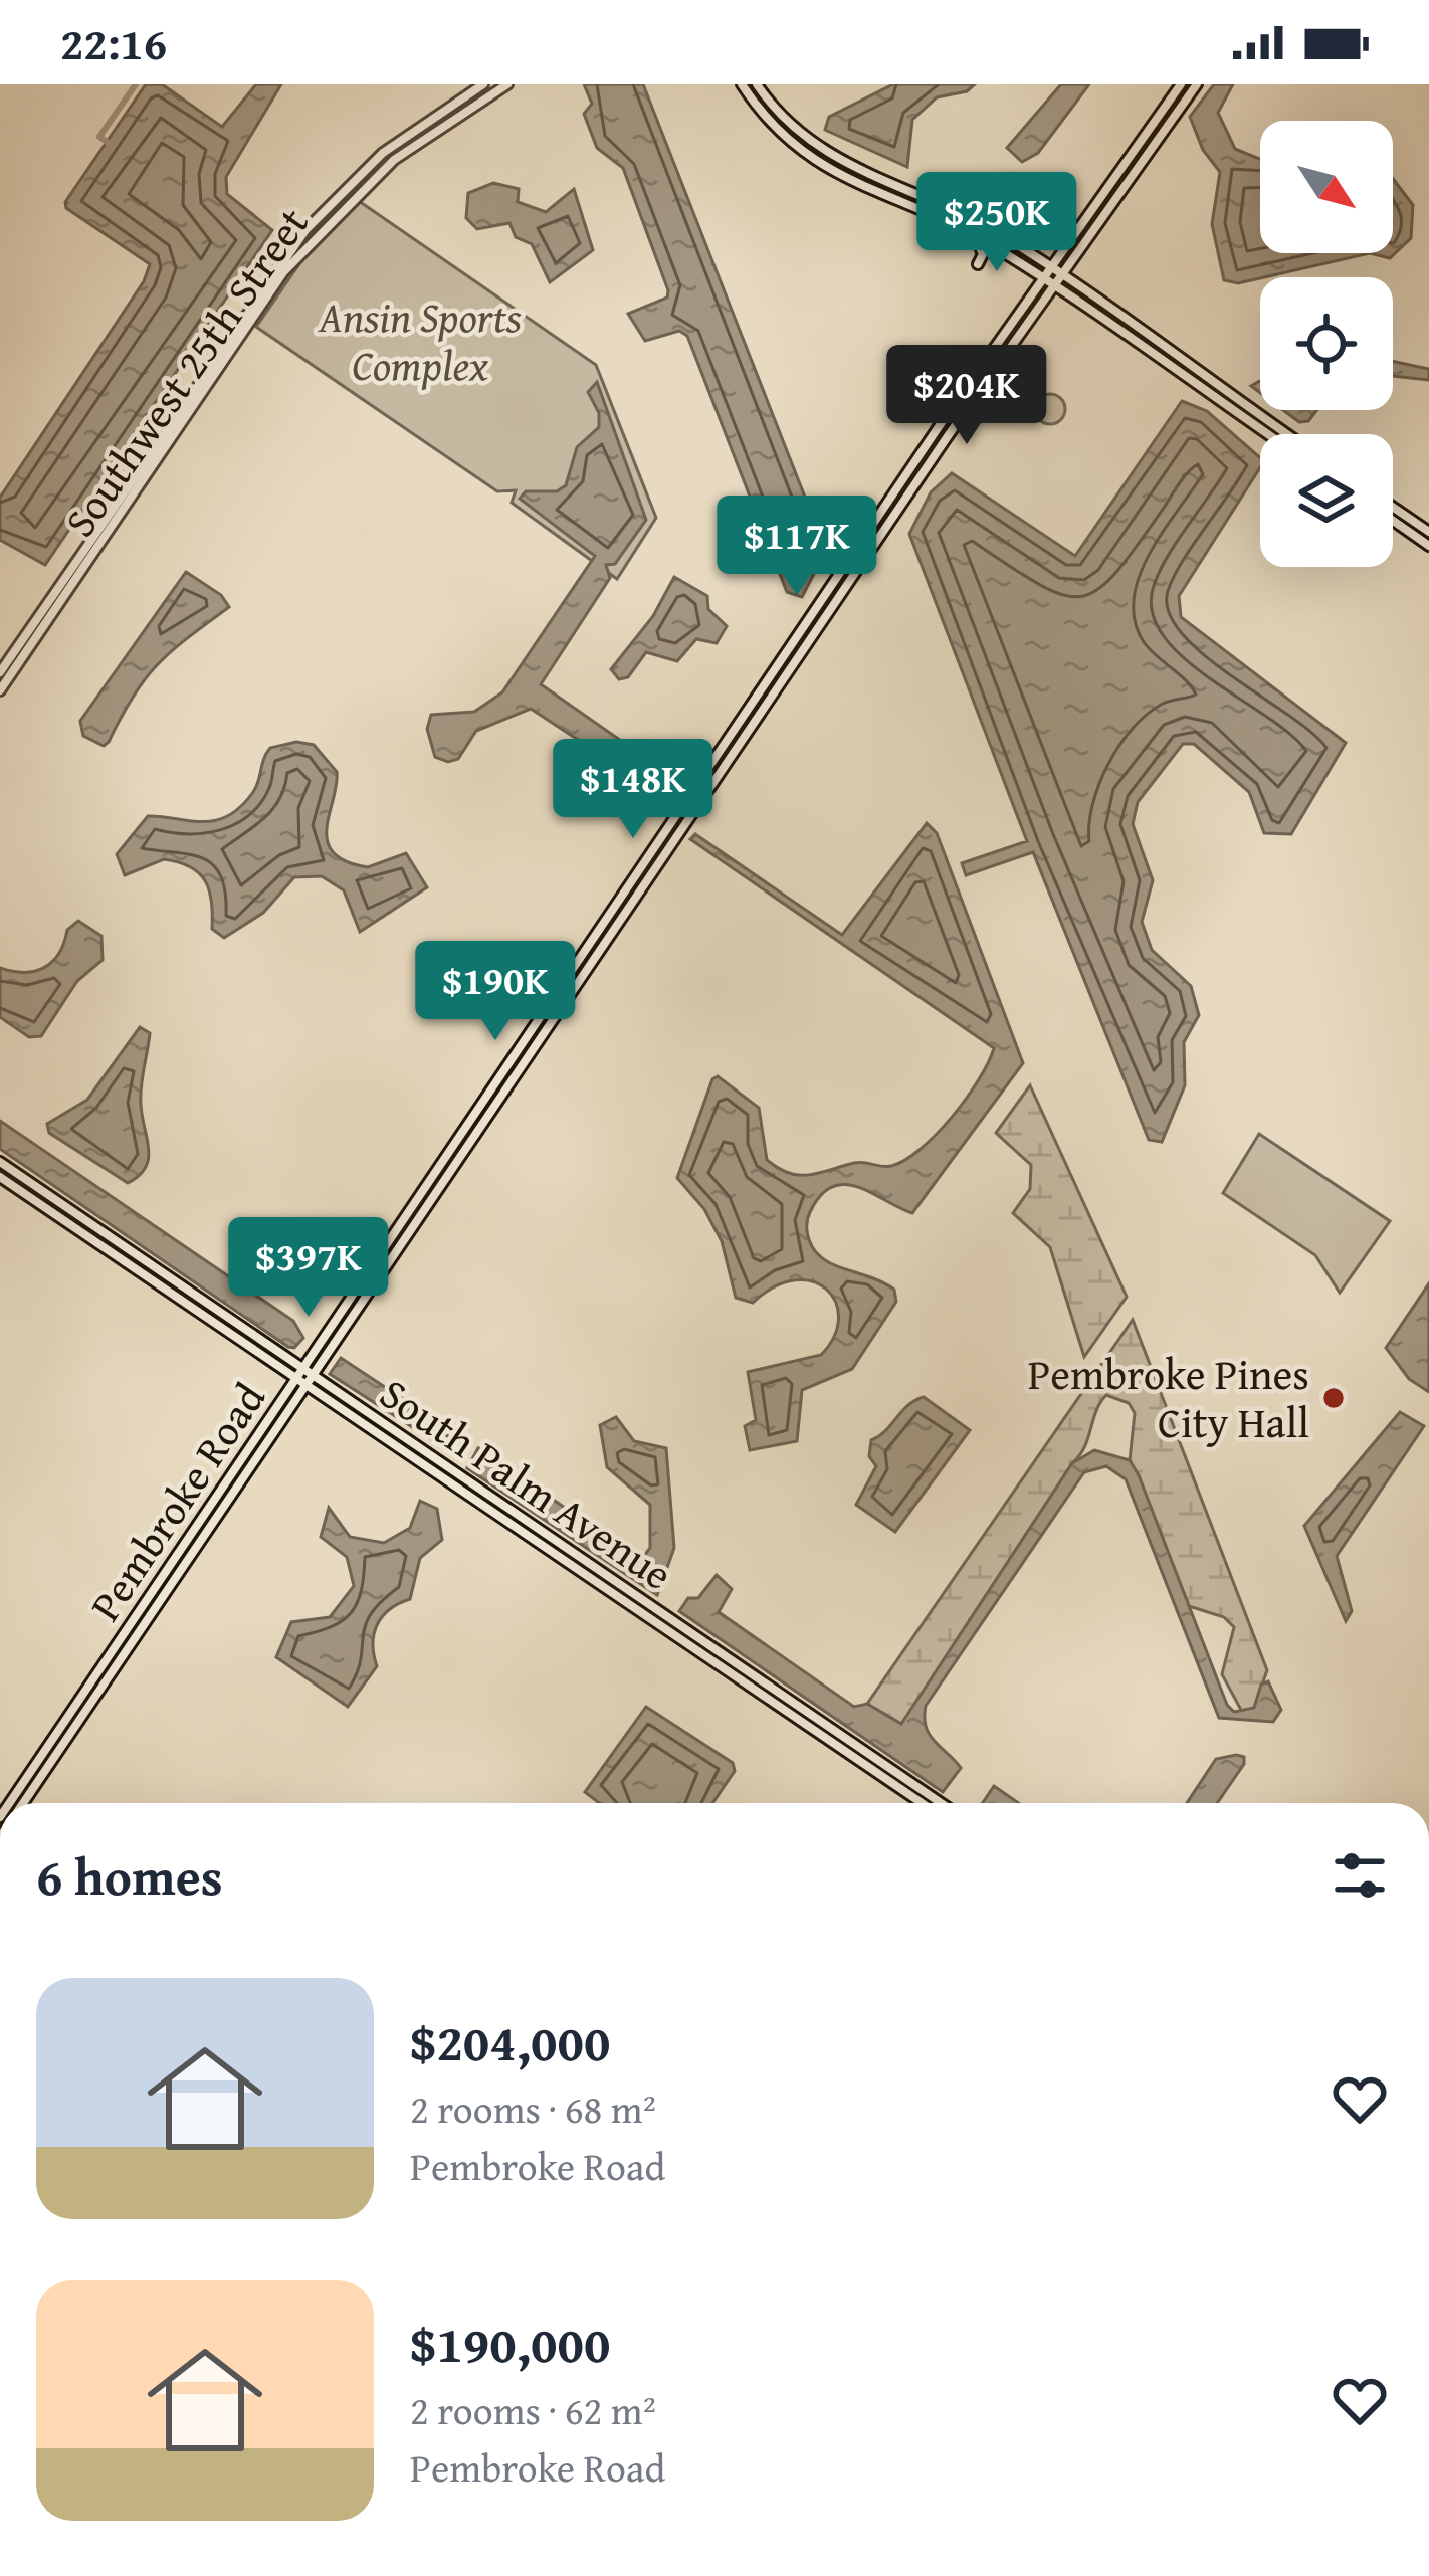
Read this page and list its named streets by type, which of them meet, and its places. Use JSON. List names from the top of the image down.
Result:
{
  "streets": {
    "main road": ["Southwest 25th Street", "South Palm Avenue", "Pembroke Road"]
  },
  "crossings": [
    ["South Palm Avenue", "Pembroke Road"]
  ],
  "parks": ["Ansin Sports Complex"],
  "places": ["Pembroke Pines City Hall"],
  "north": "bottom right",
  "page": {
    "status": "22:16",
    "price": [
      "$250K",
      "$204K",
      "$117K",
      "$148K",
      "$190K",
      "$397K"
    ],
    "heading": "6 homes",
    "list": [
      {
        "name": "$204,000",
        "note": "2 rooms · 68 m² · Pembroke Road"
      },
      {
        "name": "$190,000",
        "note": "2 rooms · 62 m² · Pembroke Road"
      }
    ]
  }
}
